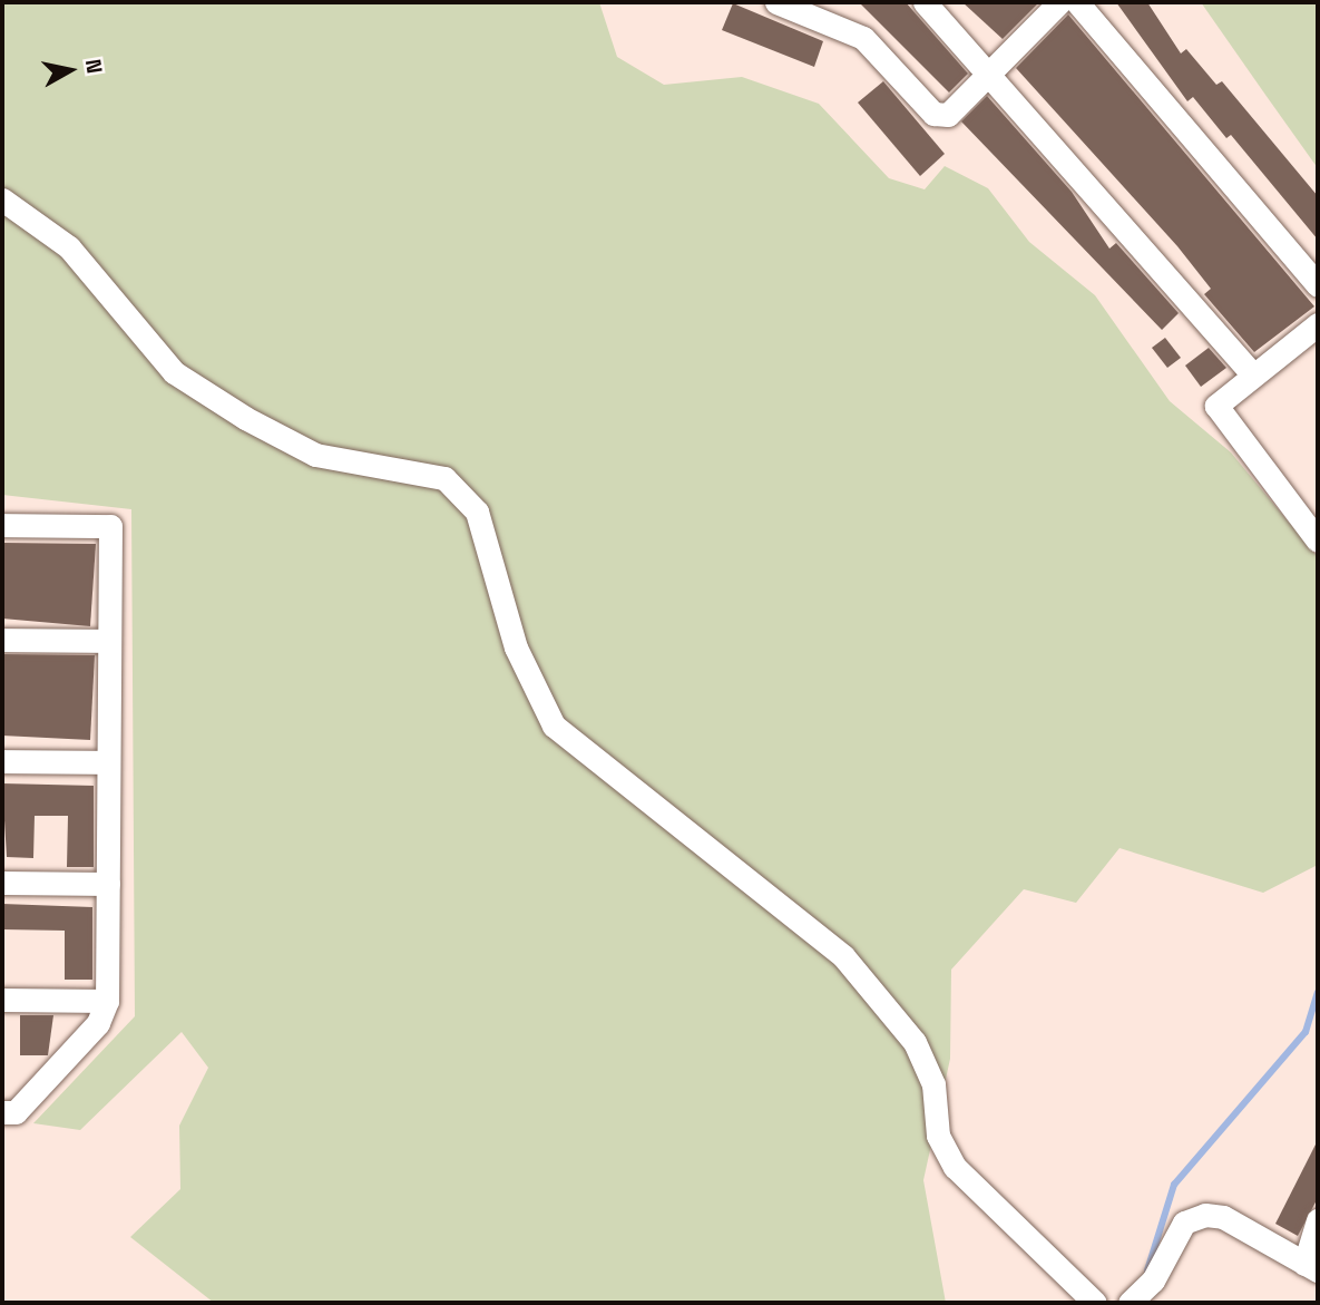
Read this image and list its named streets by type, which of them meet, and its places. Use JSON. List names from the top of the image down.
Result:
{
  "north": "right"
}
